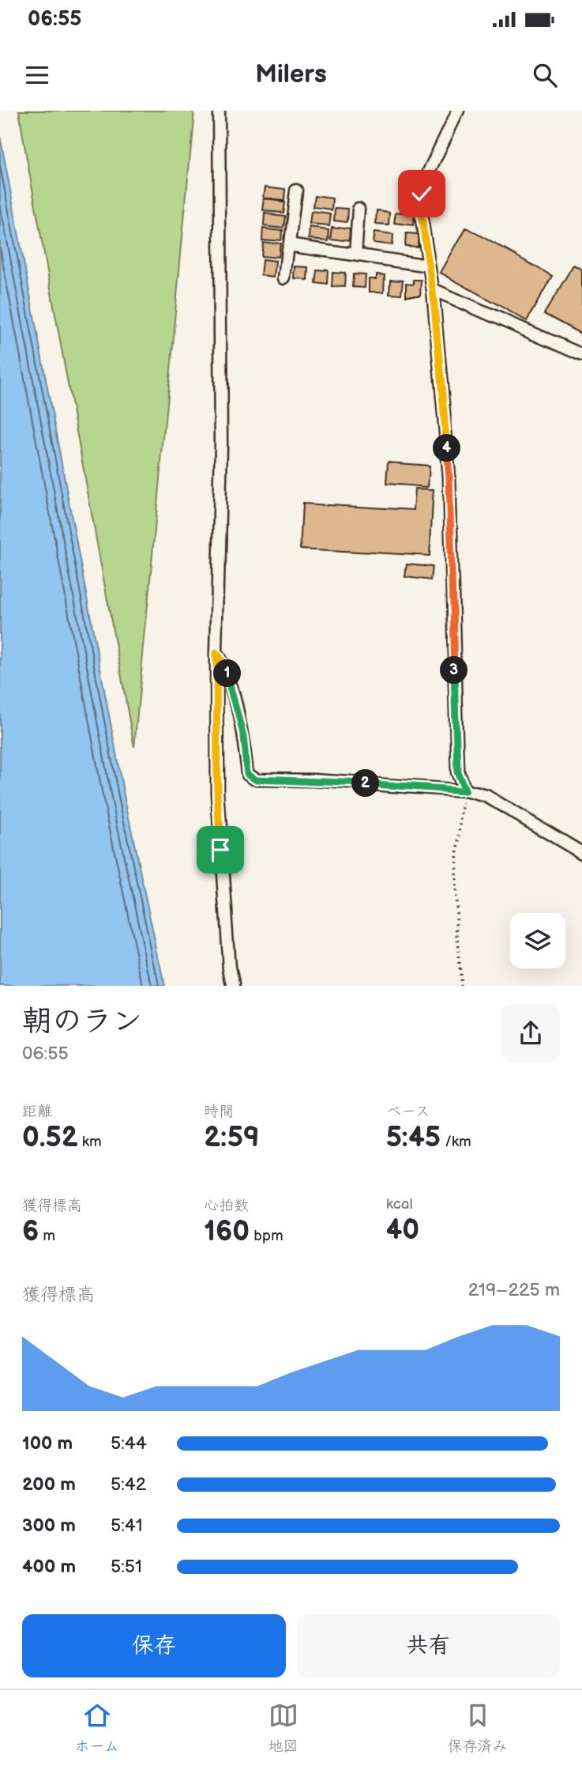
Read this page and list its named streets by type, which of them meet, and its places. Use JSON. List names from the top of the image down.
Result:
{
  "page": {
    "status": "06:55",
    "header": "Milers",
    "pins": [
      "4",
      "3",
      "1",
      "2"
    ],
    "heading": ["朝のラン", "06:55"],
    "stats": [
      ["距離", "0.52 km"],
      ["時間", "2:59"],
      ["ペース", "5:45 /km"],
      ["獲得標高", "6 m"],
      ["心拍数", "160 bpm"],
      ["kcal", "40"]
    ],
    "chart": ["獲得標高", "219–225 m"],
    "list": [
      {
        "name": "100 m",
        "note": "5:44"
      },
      {
        "name": "200 m",
        "note": "5:42"
      },
      {
        "name": "300 m",
        "note": "5:41"
      },
      {
        "name": "400 m",
        "note": "5:51"
      }
    ],
    "buttons": ["保存", "共有"],
    "tabs": ["ホーム", "地図", "保存済み"]
  }
}
